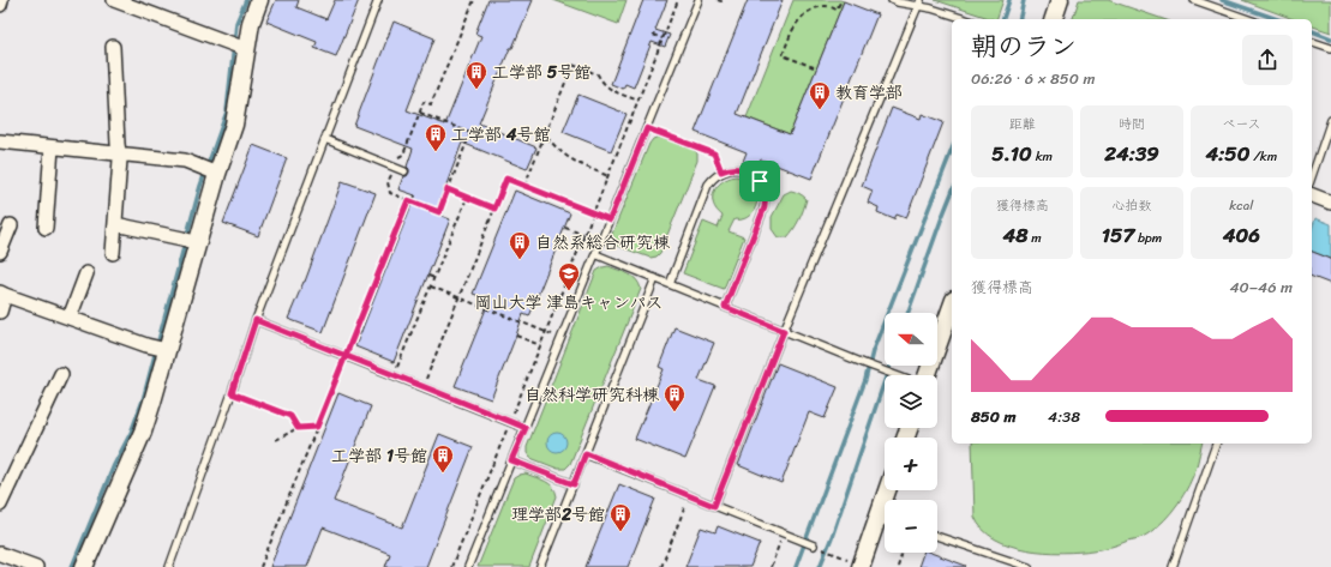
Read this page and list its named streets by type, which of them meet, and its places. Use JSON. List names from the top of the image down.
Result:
{
  "places": {
    "building": [
      "工学部 5号館",
      "教育学部",
      "工学部 4号館",
      "自然系総合研究棟",
      "自然科学研究科棟",
      "工学部 1号館",
      "理学部2号館"
    ],
    "school or university": ["岡山大学 津島キャンパス"]
  },
  "north": "left",
  "page": {
    "heading": ["朝のラン", "06:26 · 6 × 850 m"],
    "stats": [
      ["距離", "5.10 km"],
      ["時間", "24:39"],
      ["ペース", "4:50 /km"],
      ["獲得標高", "48 m"],
      ["心拍数", "157 bpm"],
      ["kcal", "406"]
    ],
    "chart": ["獲得標高", "40–46 m"],
    "map_buttons": ["+", "−"],
    "list": [
      {
        "name": "850 m",
        "note": "4:38"
      }
    ]
  }
}
